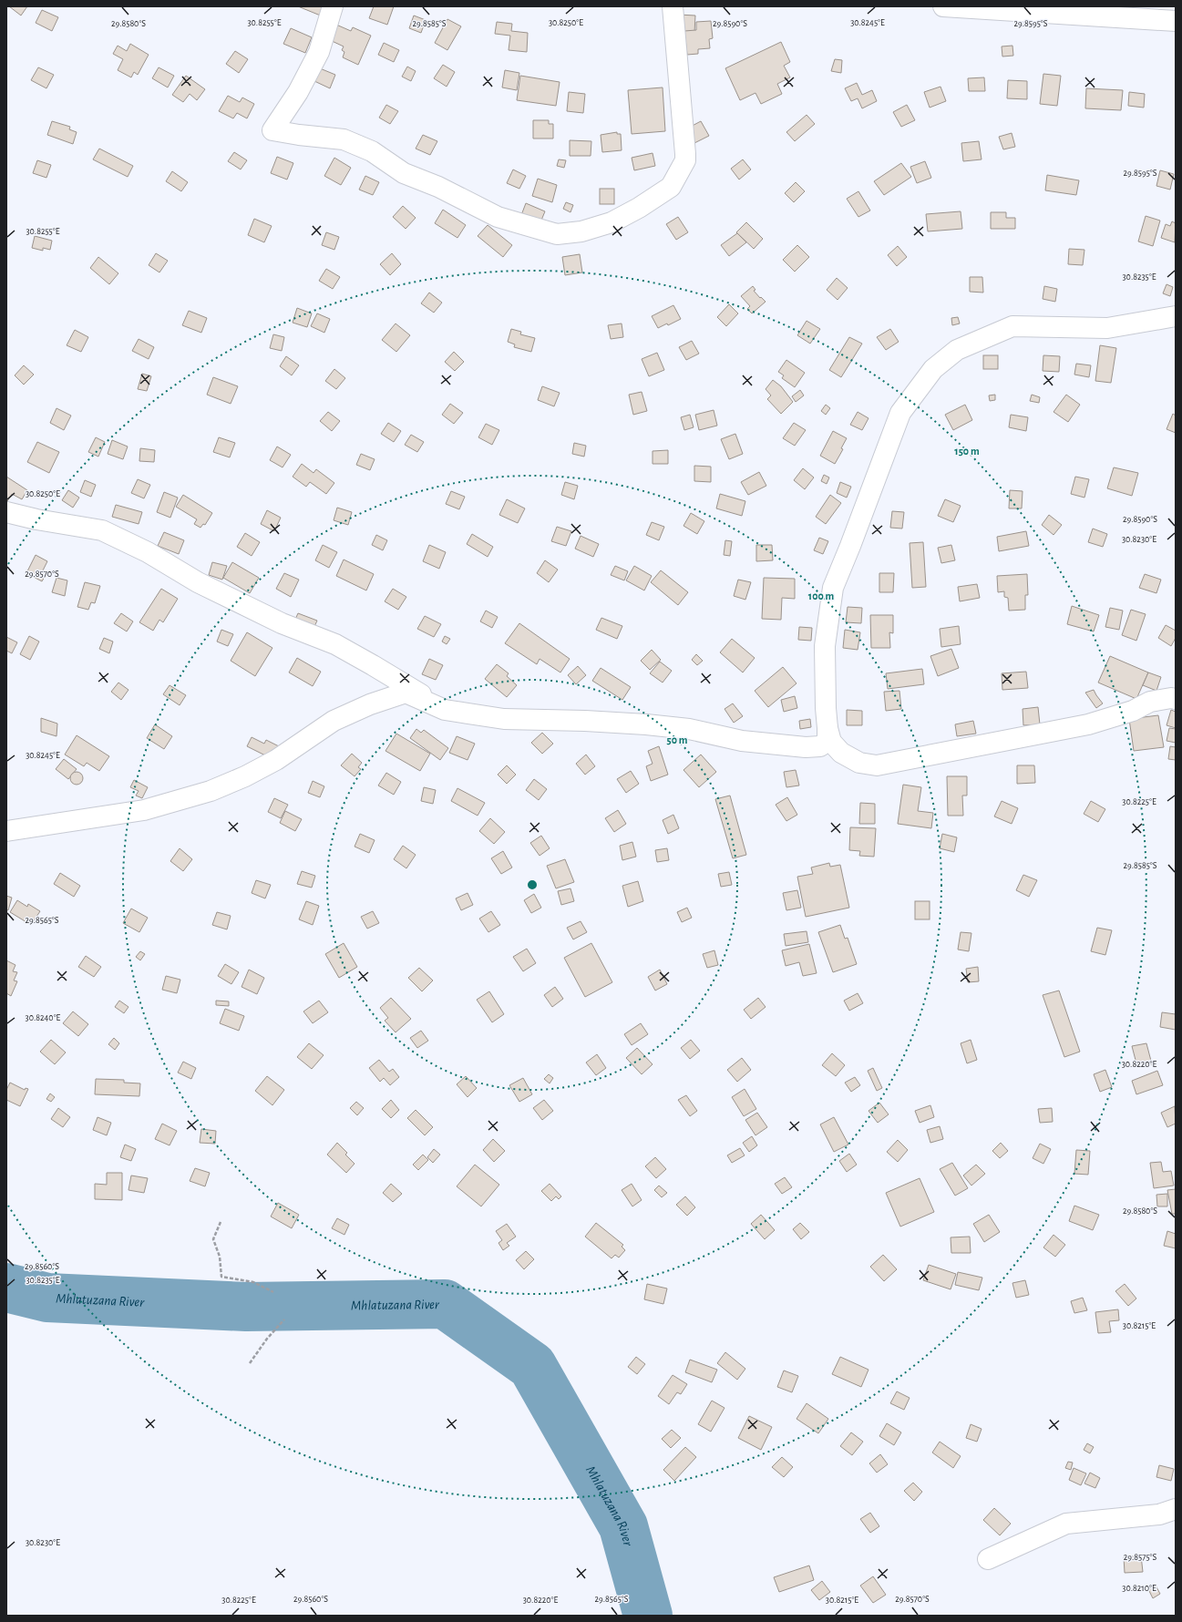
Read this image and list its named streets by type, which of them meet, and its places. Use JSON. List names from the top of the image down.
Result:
{
  "water": ["Mhlatuzana River"],
  "coordinates": [
    "30.8255°E",
    "30.8250°E",
    "30.8245°E",
    "29.8595°S",
    "29.8580°S",
    "29.8585°S",
    "29.8590°S",
    "30.8235°E",
    "30.8230°E",
    "29.8570°S",
    "30.8225°E",
    "29.8565°S",
    "30.8240°E",
    "30.8220°E",
    "29.8560°S",
    "30.8215°E",
    "29.8575°S",
    "30.8210°E"
  ],
  "rings": ["150 m", "100 m", "50 m"]
}
